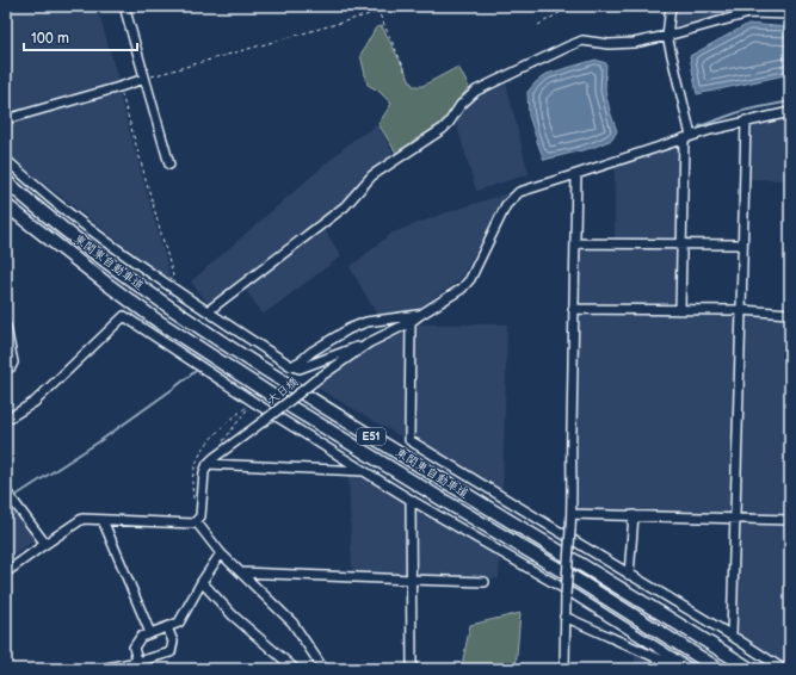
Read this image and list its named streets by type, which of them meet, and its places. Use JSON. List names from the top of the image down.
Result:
{
  "streets": {
    "highway": ["東関東自動車道", "E51"],
    "street": ["大日橋"]
  },
  "scale_bar": "100 m"
}
